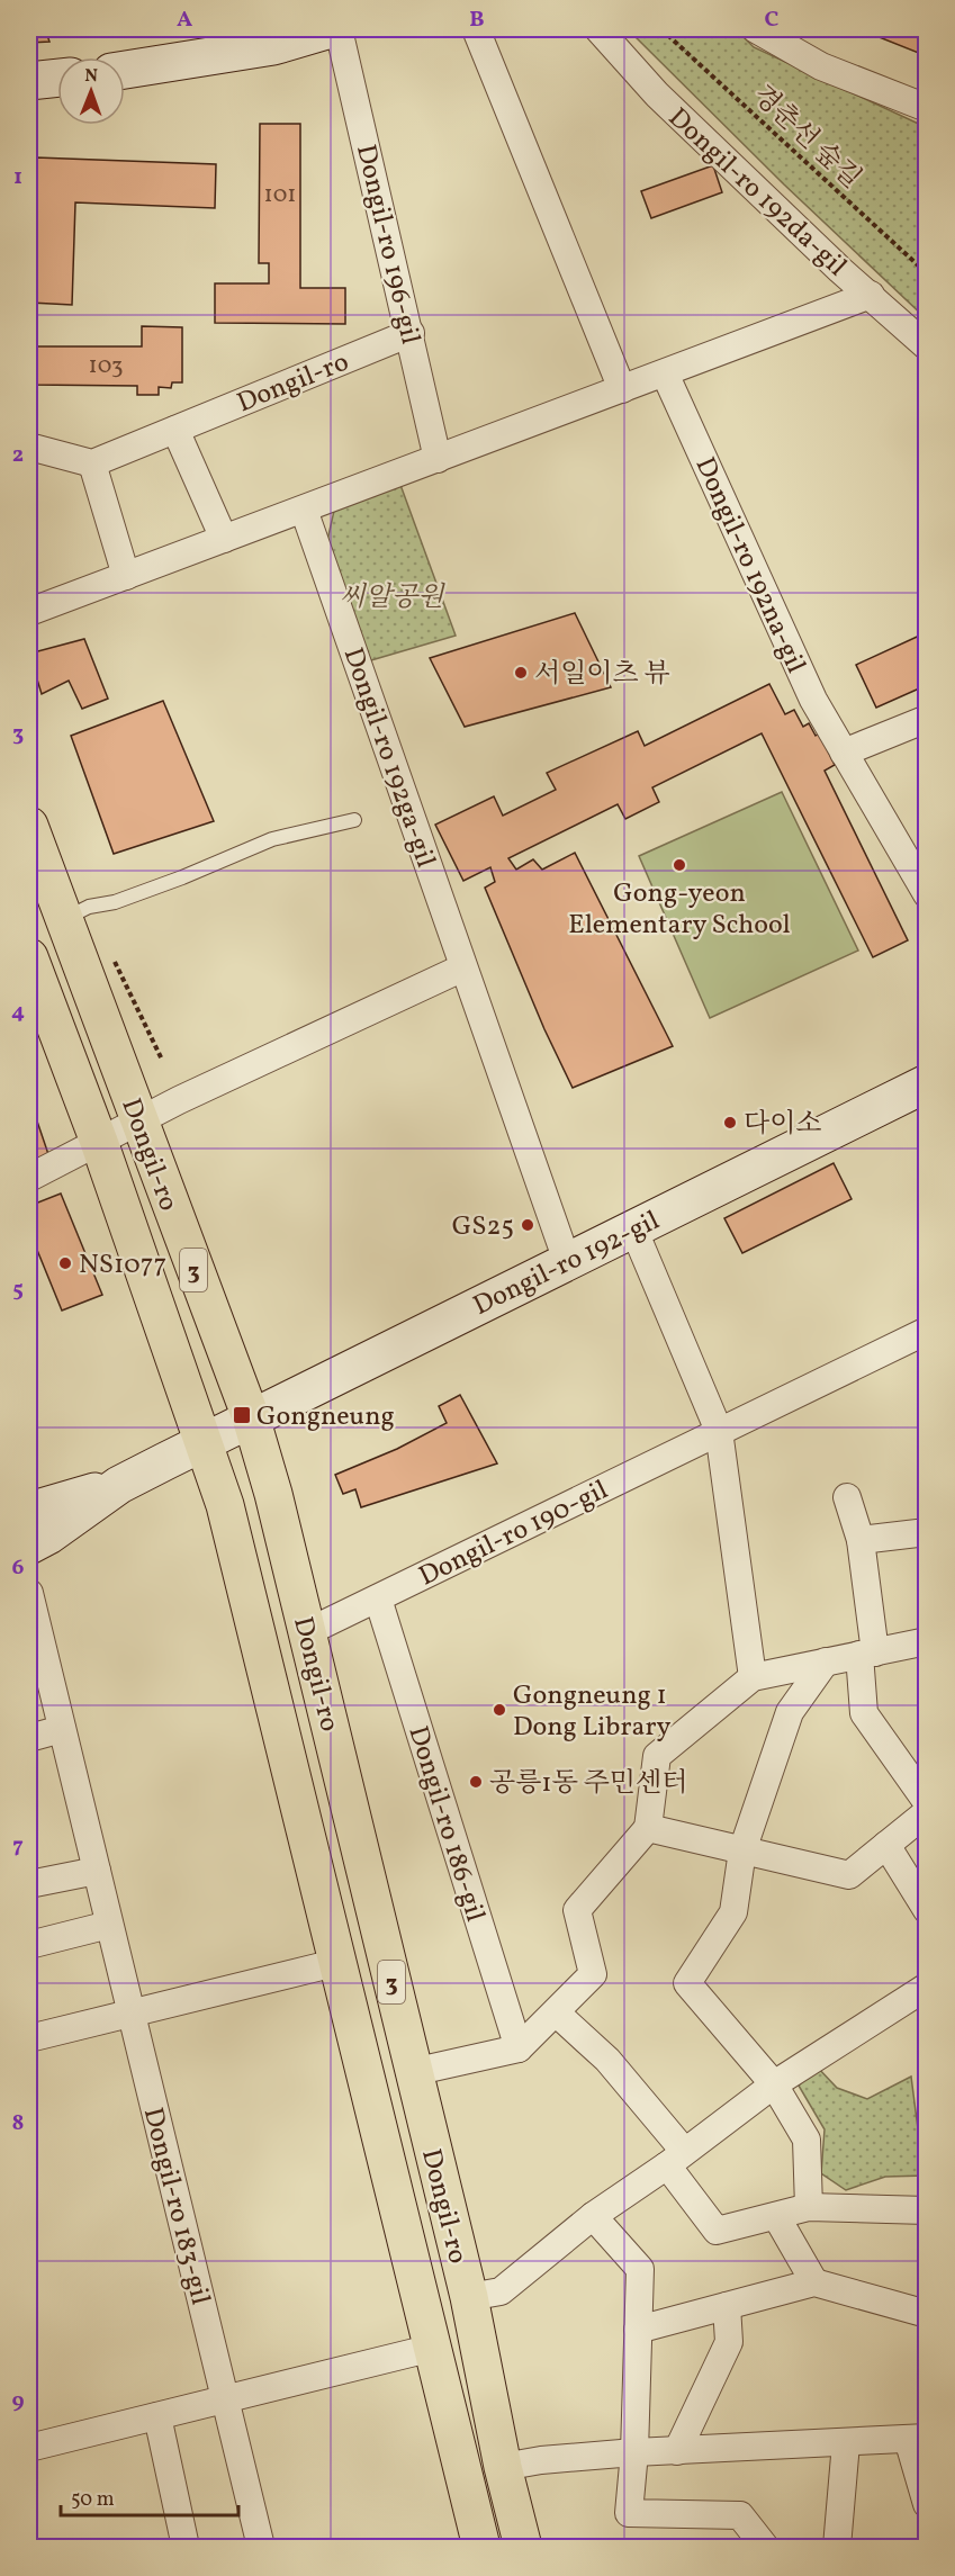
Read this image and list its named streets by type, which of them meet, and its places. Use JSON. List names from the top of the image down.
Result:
{
  "streets": {
    "main road": ["Dongil-ro", "Dongil-ro 192-gil", "3"],
    "street": [
      "Dongil-ro 192da-gil",
      "Dongil-ro 196-gil",
      "Dongil-ro 192na-gil",
      "Dongil-ro 192ga-gil",
      "Dongil-ro 190-gil",
      "Dongil-ro 186-gil",
      "Dongil-ro 183-gil"
    ],
    "path": ["경춘선 숲길"]
  },
  "crossings": [
    ["Dongil-ro 196-gil", "Dongil-ro"],
    ["Dongil-ro", "Dongil-ro 192-gil"],
    ["Dongil-ro", "Dongil-ro 190-gil"],
    ["Dongil-ro 192ga-gil", "Dongil-ro 192-gil"],
    ["Dongil-ro 190-gil", "Dongil-ro 186-gil"]
  ],
  "parks": ["씨알공원"],
  "places": {
    "other": [
      "서일이츠 뷰",
      "Gong-yeon Elementary School",
      "다이소",
      "GS25",
      "NS1077",
      "Gongneung 1 Dong Library",
      "공릉1동 주민센터"
    ],
    "transit": ["Gongneung"]
  },
  "house_numbers": ["101", "103"],
  "scale_bar": "50 m",
  "north": "top",
  "grid": {
    "columns": ["A", "B", "C"],
    "rows": [
      "1",
      "2",
      "3",
      "4",
      "5",
      "6",
      "7",
      "8",
      "9"
    ]
  }
}
